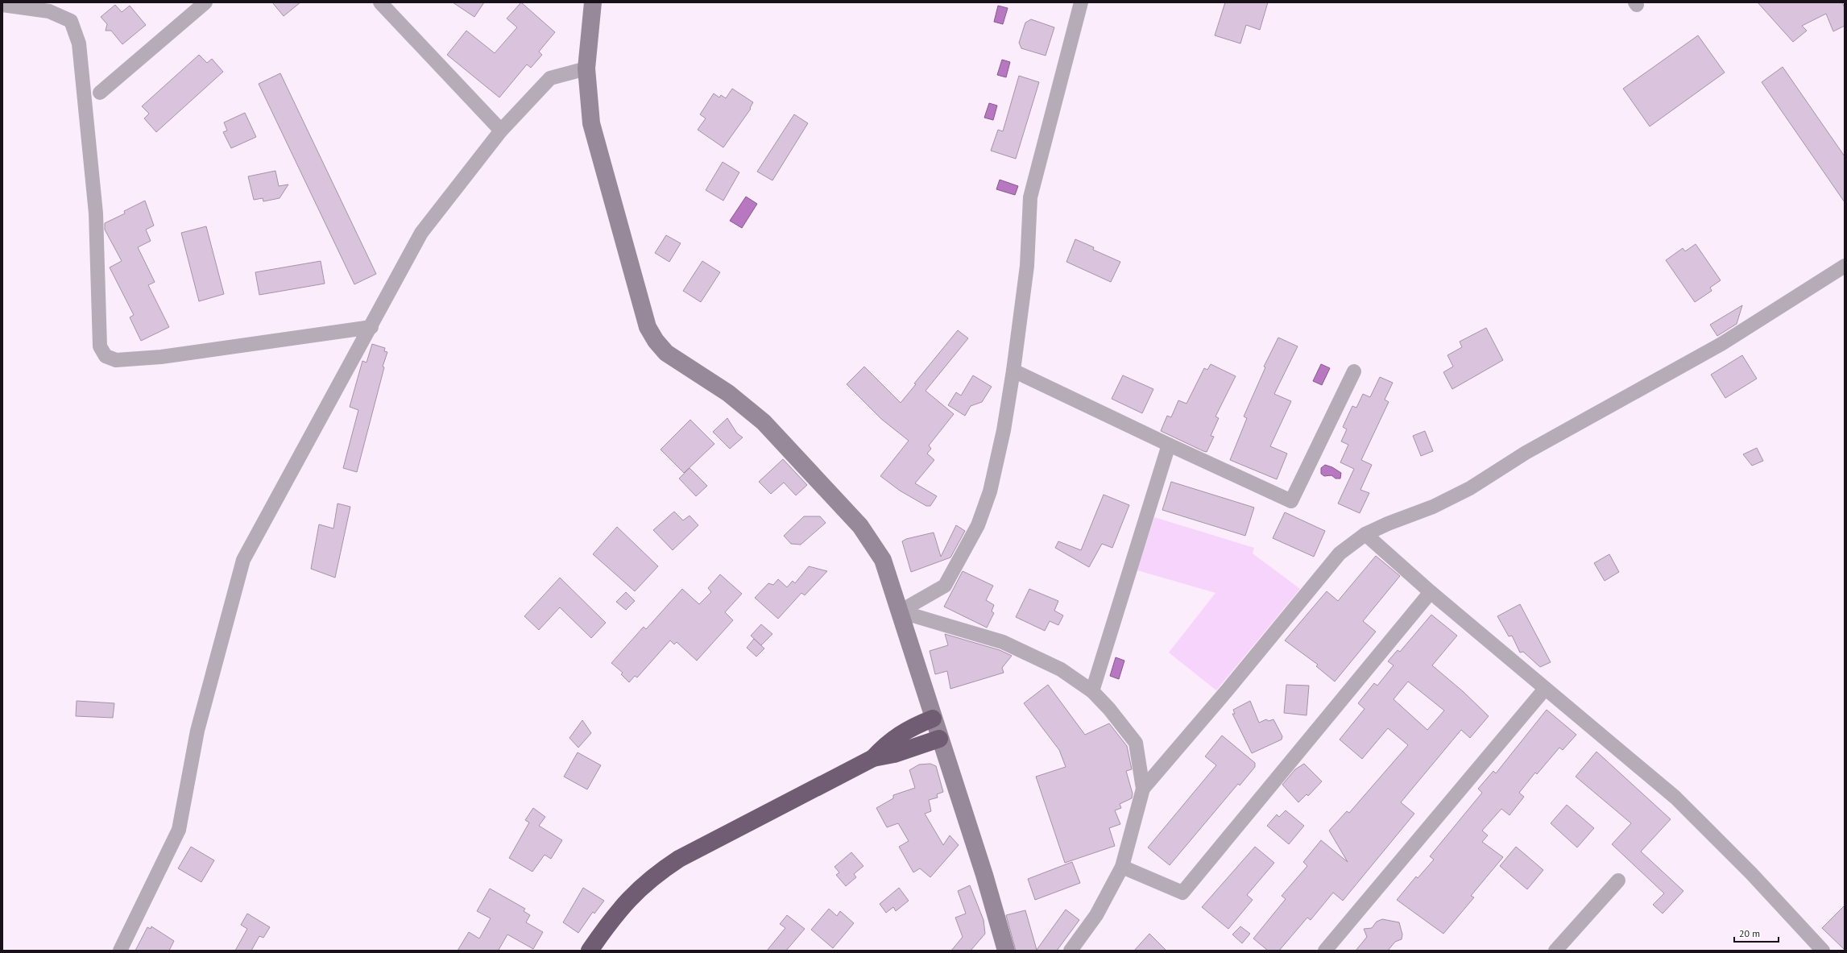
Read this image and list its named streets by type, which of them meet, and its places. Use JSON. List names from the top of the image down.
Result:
{
  "scale_bar": "20 m"
}
